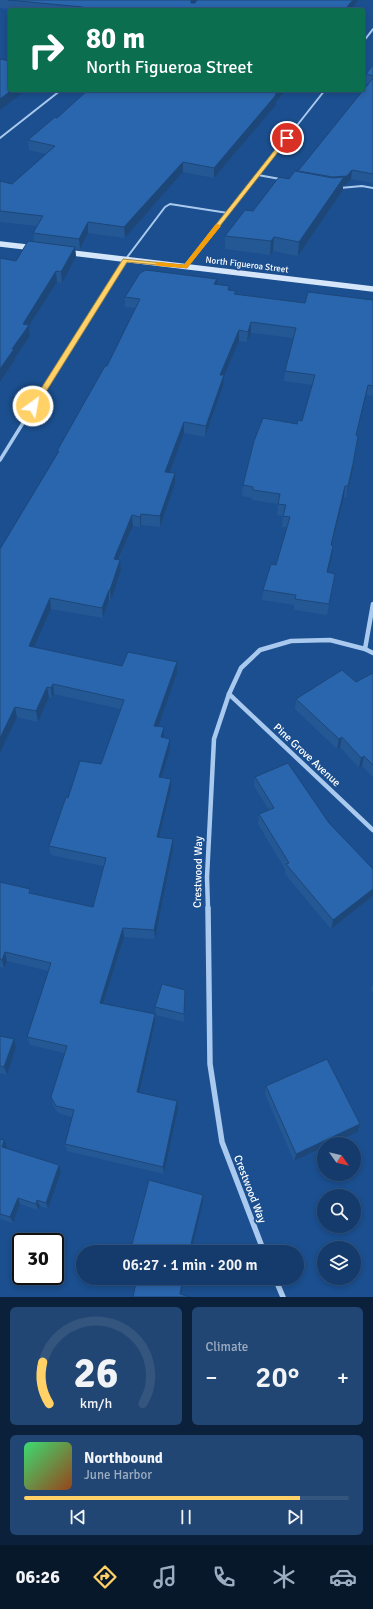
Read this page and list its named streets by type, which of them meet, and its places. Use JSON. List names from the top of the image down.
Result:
{
  "streets": {
    "main road": ["North Figueroa Street"],
    "street": ["Pine Grove Avenue", "Crestwood Way"]
  },
  "crossings": [
    ["Pine Grove Avenue", "Crestwood Way"]
  ],
  "north": "bottom right",
  "page": {
    "turn": ["80 m", "North Figueroa Street"],
    "limit": "30",
    "trip": "06:27 · 1 min · 200 m",
    "tile": "Climate",
    "heat": ["−", "20°", "+"],
    "song": ["Northbound", "June Harbor"],
    "tabs": "06:26",
    "gauge": ["26", "km/h"]
  }
}
